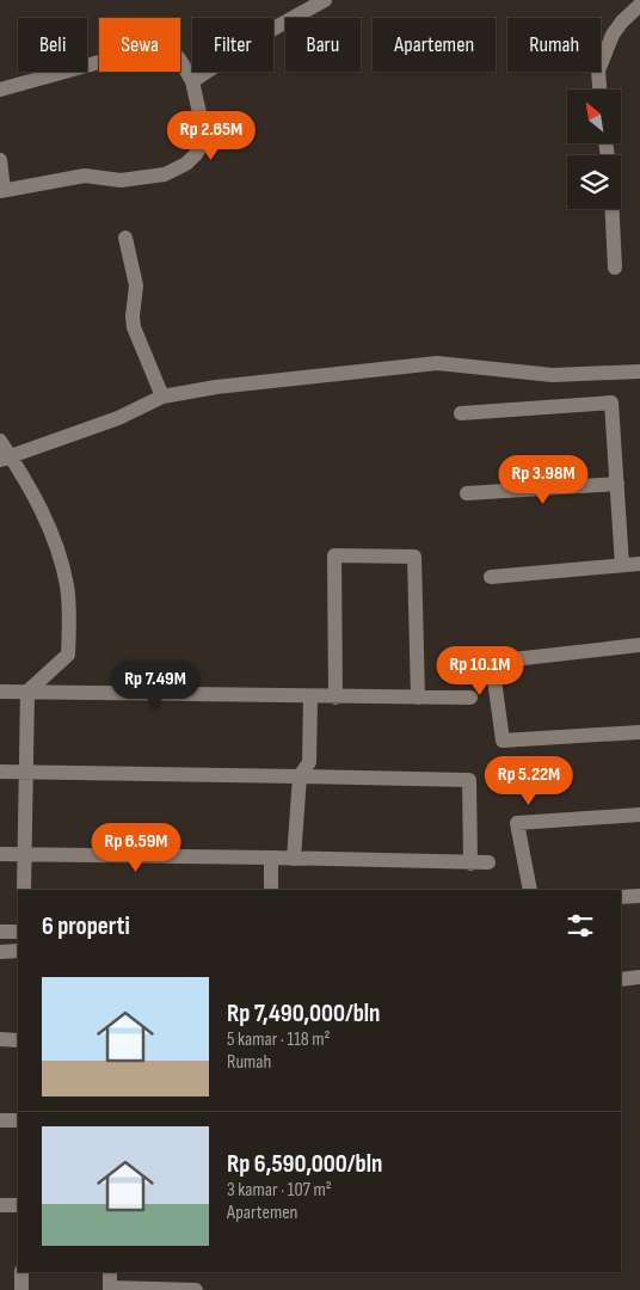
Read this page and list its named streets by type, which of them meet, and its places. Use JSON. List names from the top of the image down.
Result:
{
  "north": "top left",
  "page": {
    "chip": [
      "Beli",
      "Sewa",
      "Filter",
      "Baru",
      "Apartemen",
      "Rumah"
    ],
    "price": [
      "Rp 2.65M",
      "Rp 3.98M",
      "Rp 10.1M",
      "Rp 7.49M",
      "Rp 5.22M",
      "Rp 6.59M"
    ],
    "heading": "6 properti",
    "list": [
      {
        "name": "Rp 7,490,000/bln",
        "note": "5 kamar · 118 m² · Rumah"
      },
      {
        "name": "Rp 6,590,000/bln",
        "note": "3 kamar · 107 m² · Apartemen"
      }
    ]
  }
}
